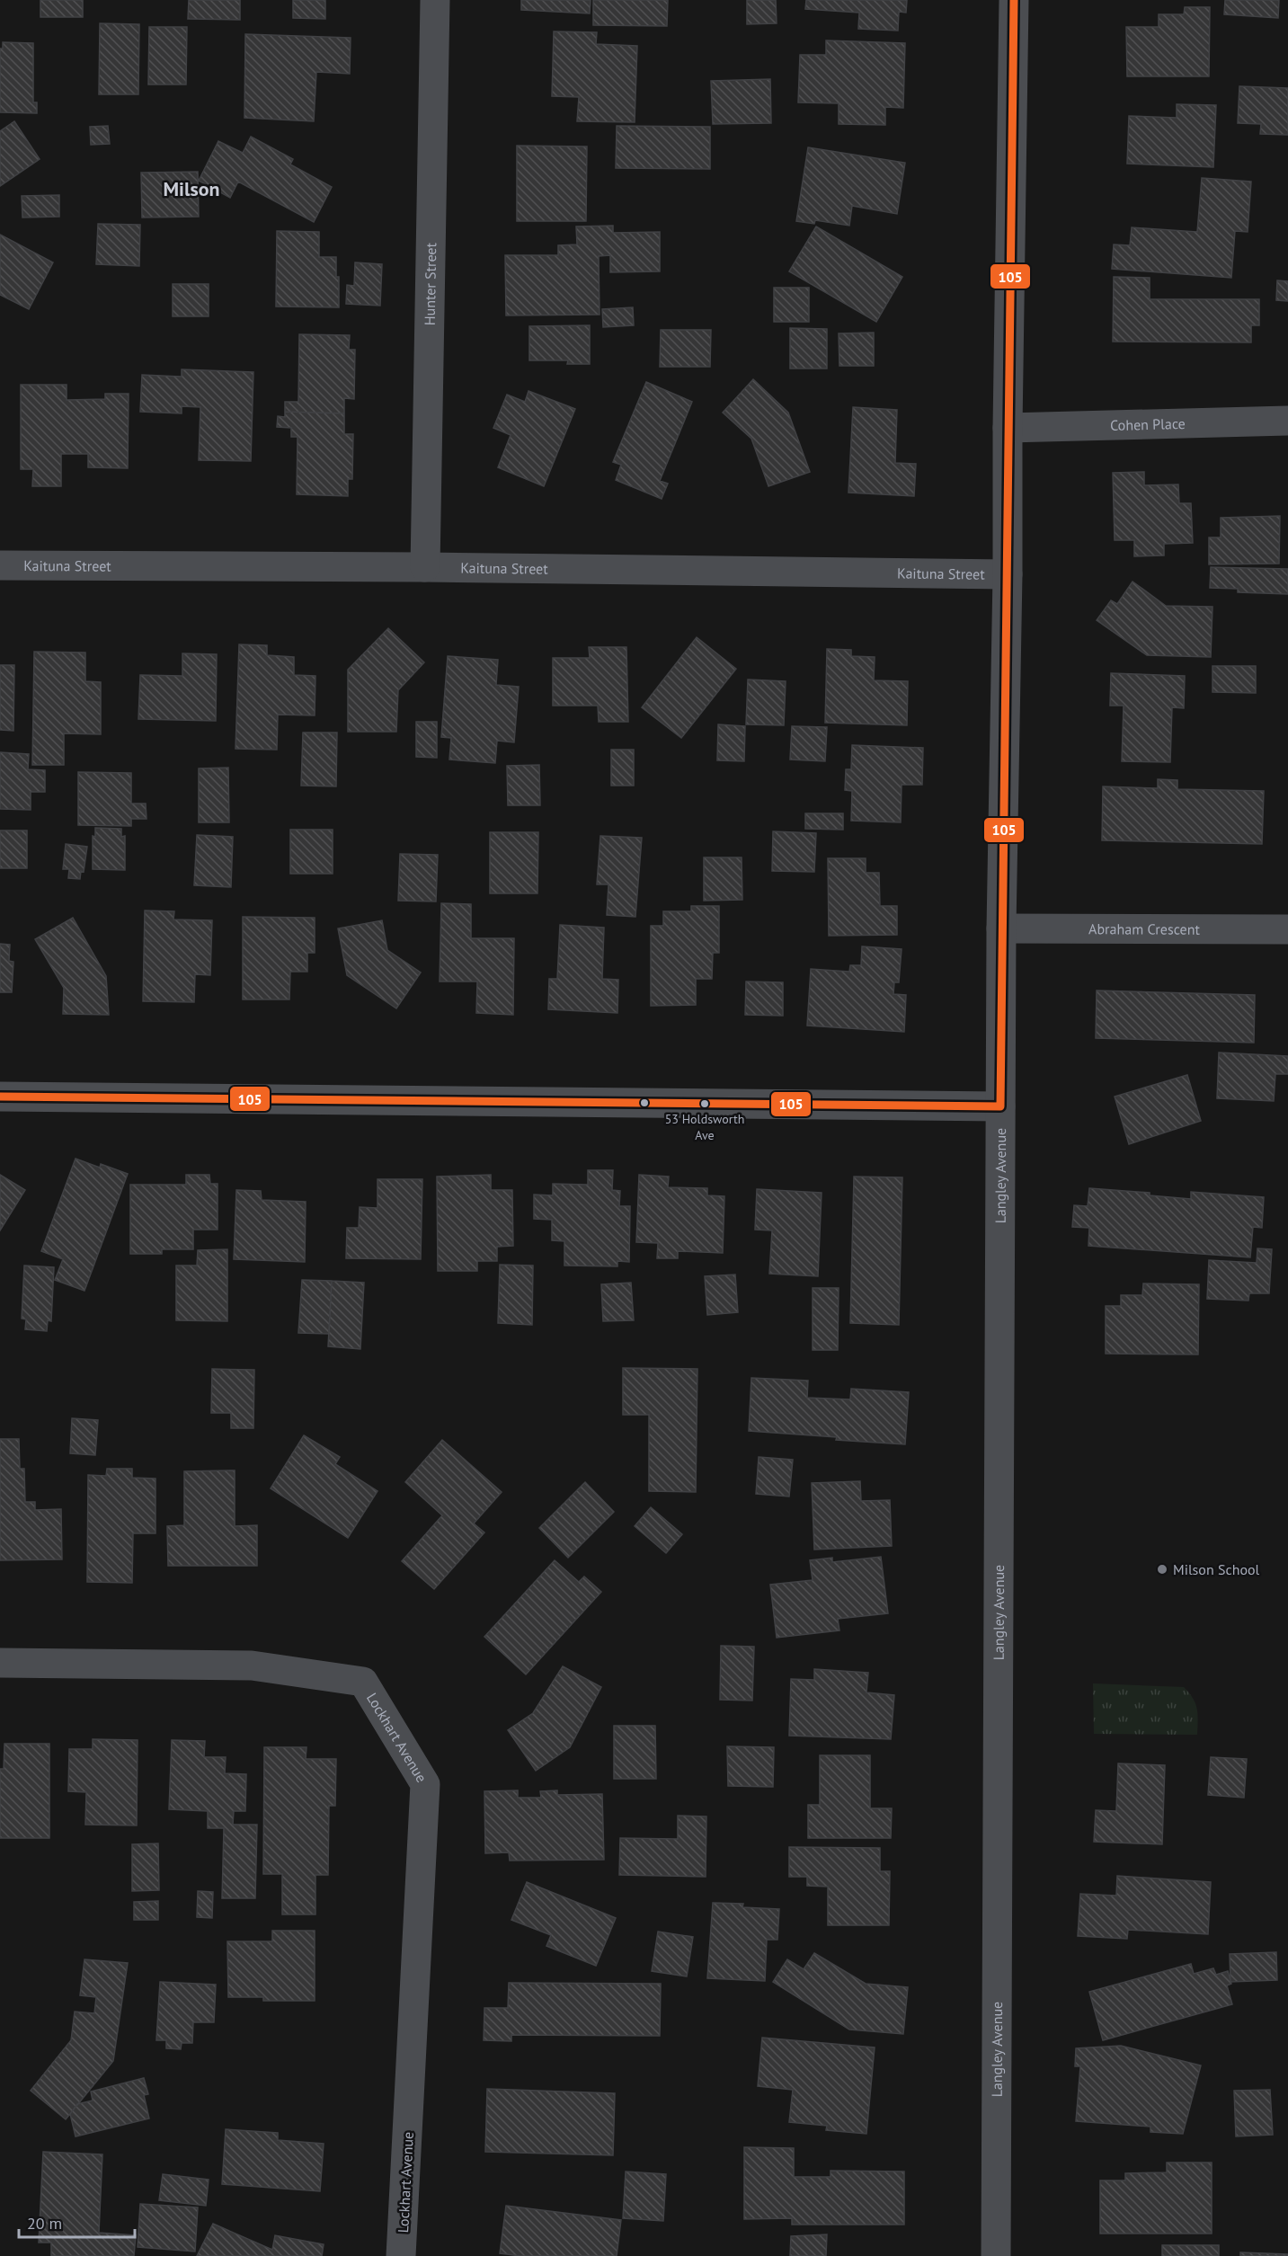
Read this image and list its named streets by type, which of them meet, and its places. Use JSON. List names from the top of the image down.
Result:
{
  "streets": {
    "street": [
      "Hunter Street",
      "Cohen Place",
      "Kaituna Street",
      "Abraham Crescent",
      "Langley Avenue",
      "Lockhart Avenue"
    ]
  },
  "crossings": [
    ["Hunter Street", "Kaituna Street"],
    ["Cohen Place", "Langley Avenue"],
    ["Kaituna Street", "Langley Avenue"],
    ["Abraham Crescent", "Langley Avenue"]
  ],
  "districts": ["Milson"],
  "places": ["53 Holdsworth Ave", "Milson School"],
  "lines": ["transit line 105"],
  "scale_bar": "20 m"
}
